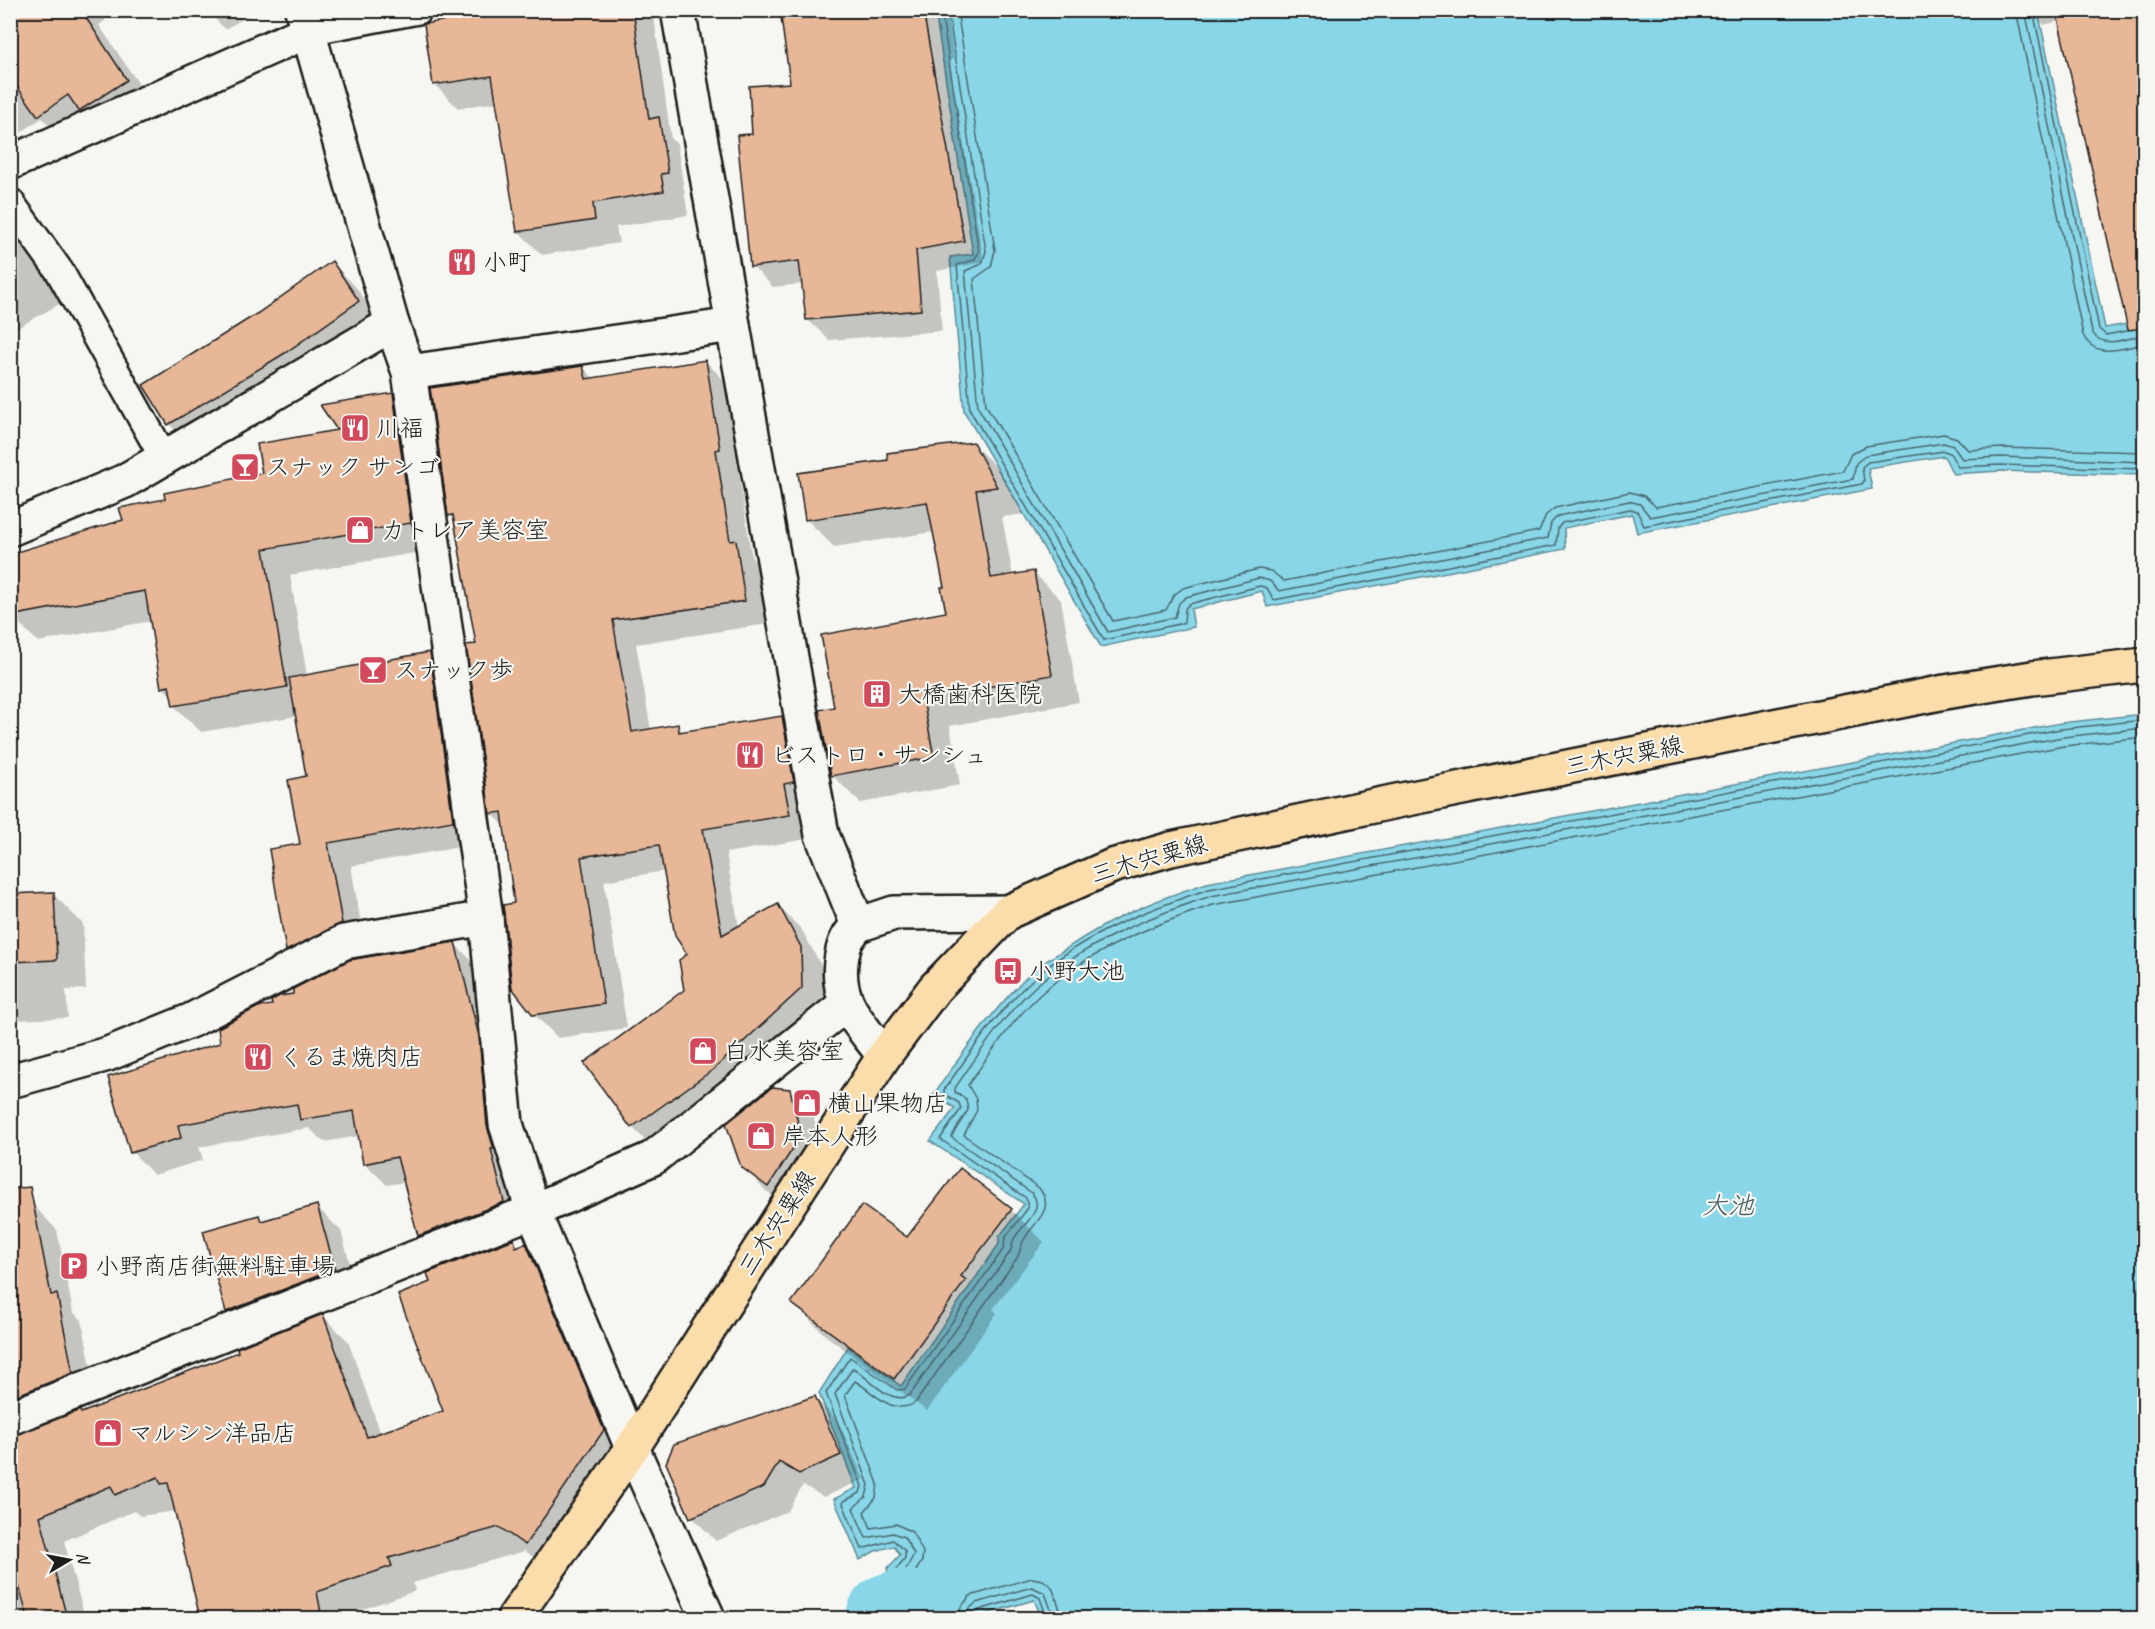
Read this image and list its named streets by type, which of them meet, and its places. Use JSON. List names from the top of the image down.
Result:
{
  "streets": {
    "main road": ["三木宍粟線"]
  },
  "water": ["大池"],
  "places": {
    "restaurant": [
      "小町",
      "川福",
      "ビストロ・サンシュ",
      "くるま焼肉店"
    ],
    "bar": ["スナック サンゴ", "スナック歩"],
    "shop": [
      "カトレア美容室",
      "白水美容室",
      "横山果物店",
      "岸本人形",
      "マルシン洋品店"
    ],
    "building": ["大橋歯科医院"],
    "bus stop": ["小野大池"],
    "parking": ["小野商店街無料駐車場"]
  },
  "north": "right"
}
